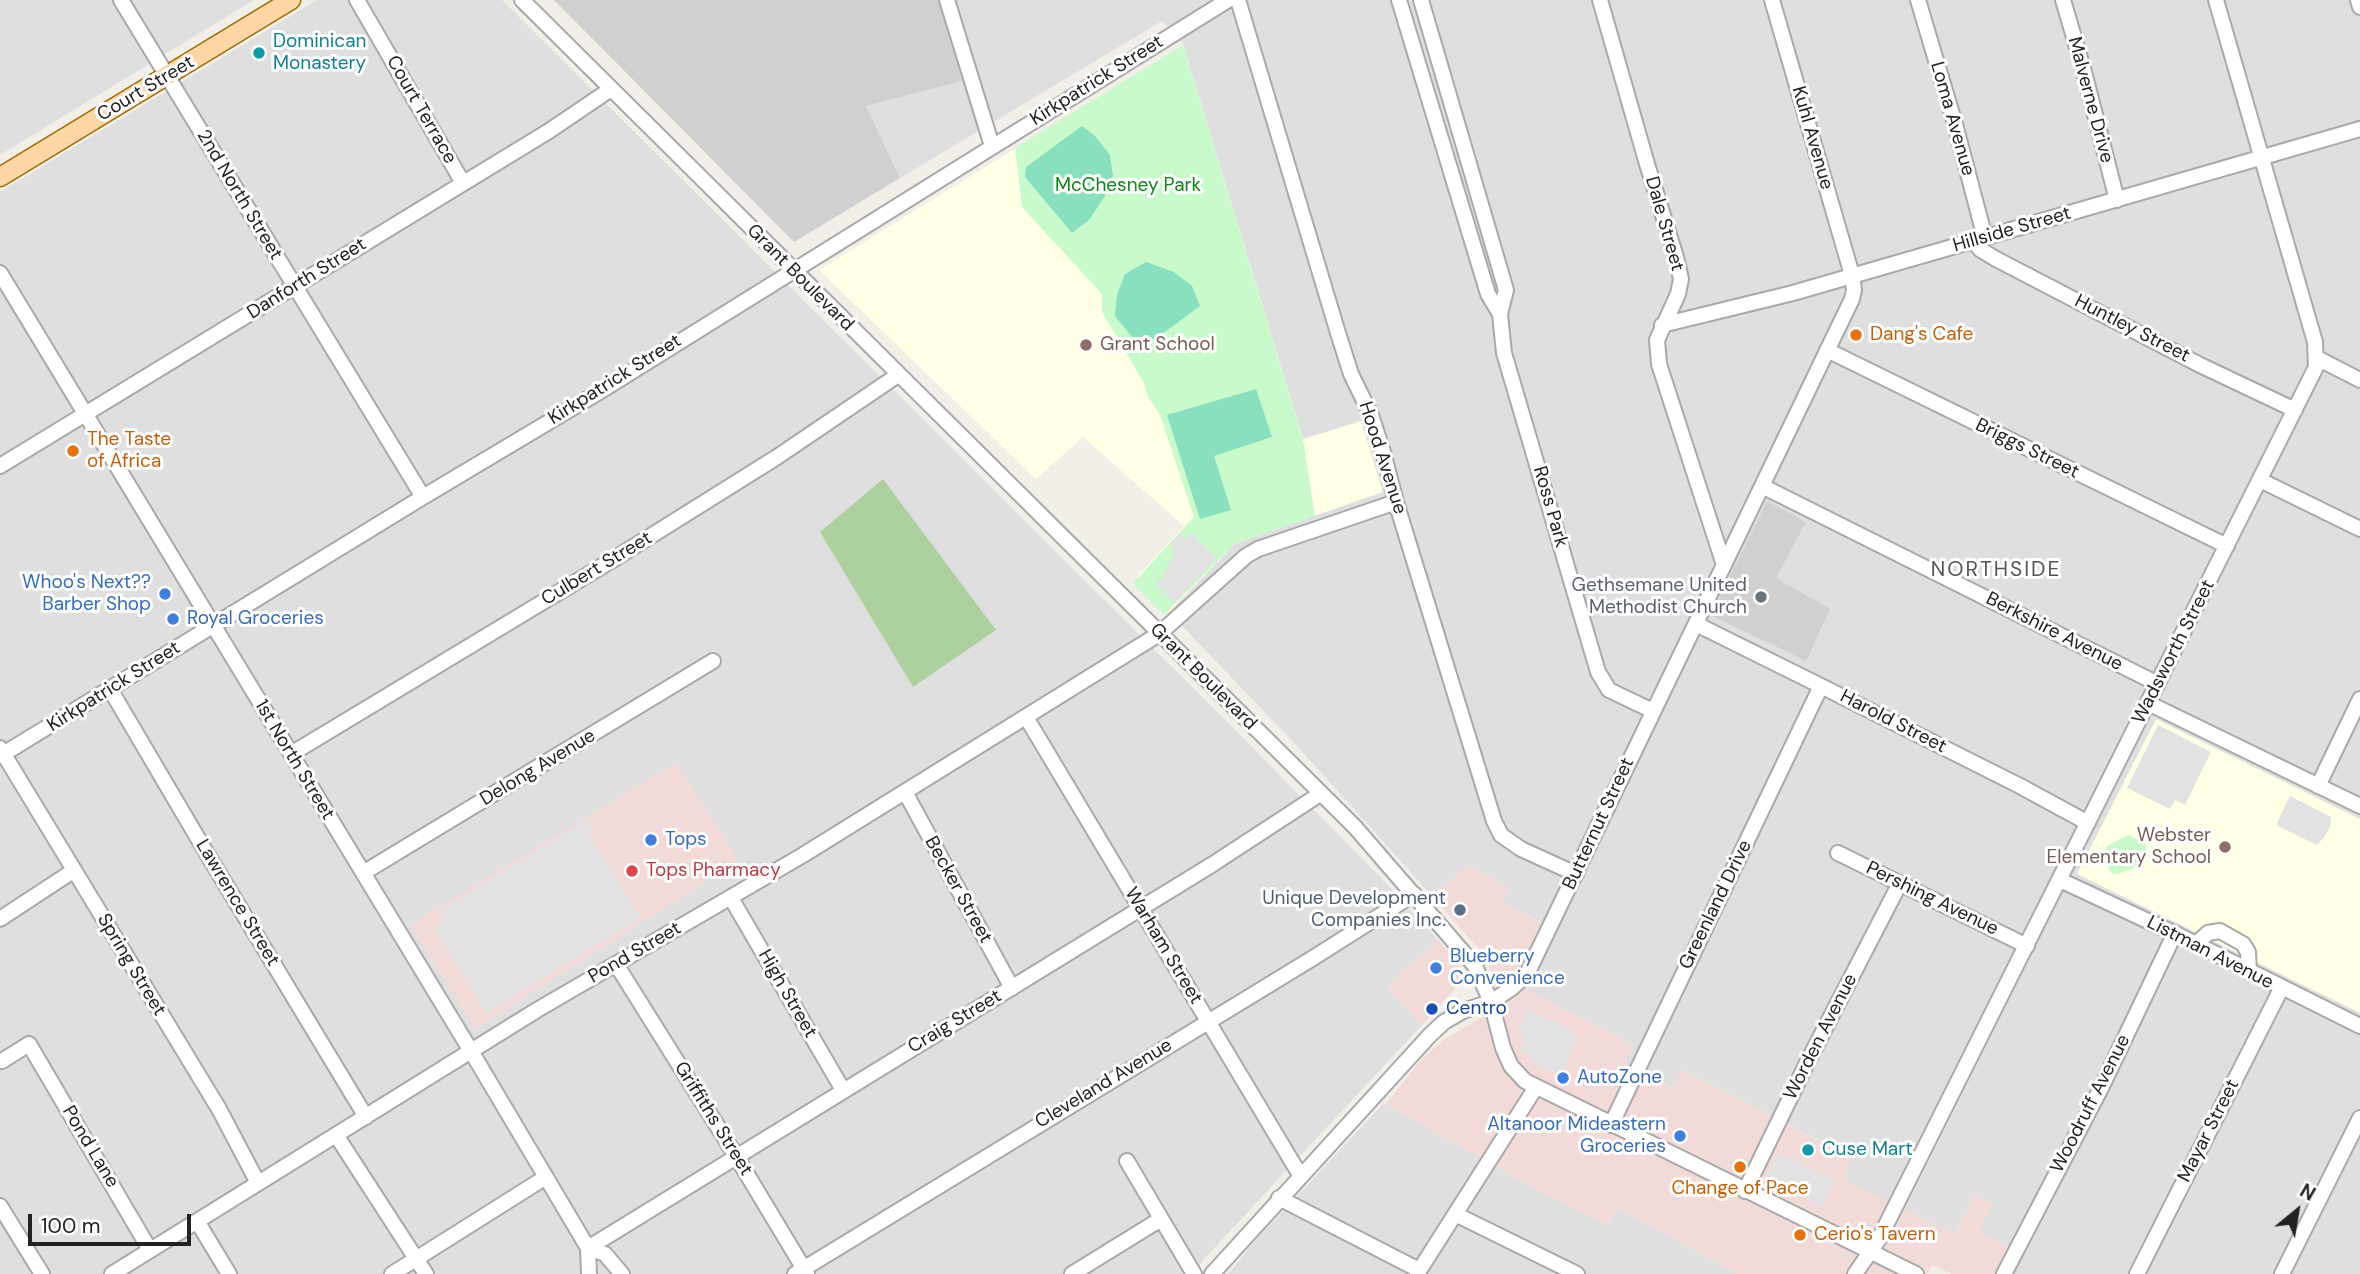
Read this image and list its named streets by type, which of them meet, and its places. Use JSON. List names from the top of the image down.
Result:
{
  "streets": {
    "main road": ["Court Street"],
    "street": [
      "Kirkpatrick Street",
      "Malverne Drive",
      "Court Terrace",
      "Loma Avenue",
      "Kuhl Avenue",
      "2nd North Street",
      "Dale Street",
      "Hillside Street",
      "Grant Boulevard",
      "Danforth Street",
      "Huntley Street",
      "Briggs Street",
      "Hood Avenue",
      "Ross Park",
      "Culbert Street",
      "Berkshire Avenue",
      "Wadsworth Street",
      "Harold Street",
      "1st North Street",
      "Delong Avenue",
      "Butternut Street",
      "Becker Street",
      "Pershing Avenue",
      "Lawrence Street",
      "Greenland Drive",
      "Warham Street",
      "Pond Street",
      "Listman Avenue",
      "Spring Street",
      "High Street",
      "Craig Street",
      "Worden Avenue",
      "Cleveland Avenue",
      "Woodruff Avenue",
      "Griffiths Street",
      "Mayar Street",
      "Pond Lane"
    ]
  },
  "crossings": [
    ["Kirkpatrick Street", "2nd North Street"],
    ["Kirkpatrick Street", "Grant Boulevard"],
    ["Kirkpatrick Street", "1st North Street"],
    ["Kirkpatrick Street", "Lawrence Street"],
    ["Kirkpatrick Street", "Spring Street"],
    ["Court Street", "2nd North Street"],
    ["Malverne Drive", "Hillside Street"],
    ["Court Terrace", "Danforth Street"],
    ["Loma Avenue", "Hillside Street"],
    ["Loma Avenue", "Huntley Street"],
    ["Kuhl Avenue", "Hillside Street"],
    ["Kuhl Avenue", "Butternut Street"],
    ["2nd North Street", "Danforth Street"],
    ["Dale Street", "Hillside Street"],
    ["Dale Street", "Butternut Street"],
    ["Hillside Street", "Huntley Street"],
    ["Hillside Street", "Butternut Street"],
    ["Grant Boulevard", "Danforth Street"],
    ["Grant Boulevard", "Culbert Street"],
    ["Grant Boulevard", "Wadsworth Street"],
    ["Grant Boulevard", "Butternut Street"],
    ["Grant Boulevard", "Greenland Drive"],
    ["Grant Boulevard", "Pond Street"],
    ["Grant Boulevard", "Craig Street"],
    ["Grant Boulevard", "Worden Avenue"],
    ["Grant Boulevard", "Cleveland Avenue"],
    ["Danforth Street", "1st North Street"],
    ["Huntley Street", "Wadsworth Street"],
    ["Briggs Street", "Wadsworth Street"],
    ["Briggs Street", "Butternut Street"],
    ["Hood Avenue", "Butternut Street"],
    ["Hood Avenue", "Pond Street"],
    ["Ross Park", "Butternut Street"],
    ["Culbert Street", "1st North Street"],
    ["Berkshire Avenue", "Wadsworth Street"],
    ["Berkshire Avenue", "Butternut Street"],
    ["Wadsworth Street", "Harold Street"],
    ["Wadsworth Street", "Pershing Avenue"],
    ["Wadsworth Street", "Listman Avenue"],
    ["Harold Street", "Butternut Street"],
    ["Harold Street", "Greenland Drive"],
    ["1st North Street", "Delong Avenue"],
    ["1st North Street", "Pond Street"],
    ["1st North Street", "Craig Street"],
    ["Butternut Street", "Warham Street"],
    ["Becker Street", "Pond Street"],
    ["Becker Street", "Craig Street"],
    ["Pershing Avenue", "Worden Avenue"],
    ["Lawrence Street", "Pond Street"],
    ["Warham Street", "Pond Street"],
    ["Warham Street", "Craig Street"],
    ["Warham Street", "Cleveland Avenue"],
    ["Pond Street", "Spring Street"],
    ["Pond Street", "High Street"],
    ["Pond Street", "Griffiths Street"],
    ["Pond Street", "Pond Lane"],
    ["Listman Avenue", "Woodruff Avenue"],
    ["Listman Avenue", "Mayar Street"],
    ["High Street", "Craig Street"],
    ["Craig Street", "Griffiths Street"],
    ["Cleveland Avenue", "Griffiths Street"]
  ],
  "districts": ["NORTHSIDE"],
  "parks": ["McChesney Park"],
  "places": [
    "Dominican Monastery",
    "Dang's Cafe",
    "Grant School",
    "The Taste of Africa",
    "Whoo's Next?? Barber Shop",
    "Gethsemane United Methodist Church",
    "Royal Groceries",
    "Tops",
    "Webster Elementary School",
    "Tops Pharmacy",
    "Unique Development Companies Inc.",
    "Blueberry Convenience",
    "Centro",
    "AutoZone",
    "Altanoor Mideastern Groceries",
    "Cuse Mart",
    "Change of Pace",
    "Cerio's Tavern"
  ],
  "scale_bar": "100 m",
  "north": "top right"
}
